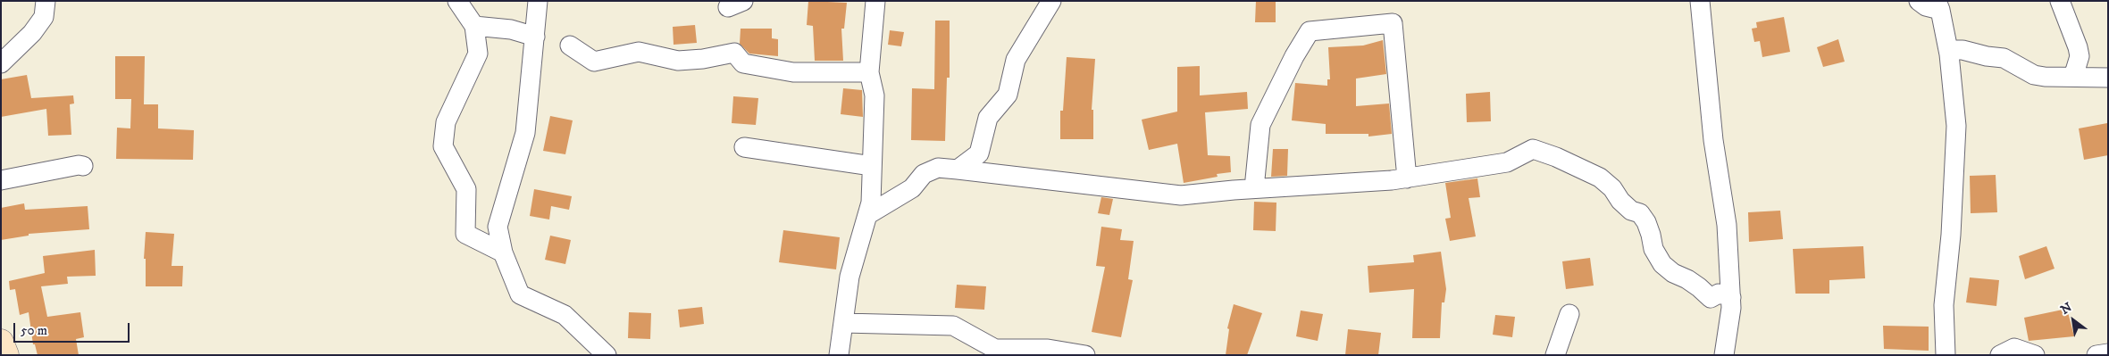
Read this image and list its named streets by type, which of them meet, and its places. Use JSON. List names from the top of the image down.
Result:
{
  "scale_bar": "50 m",
  "north": "top left"
}
